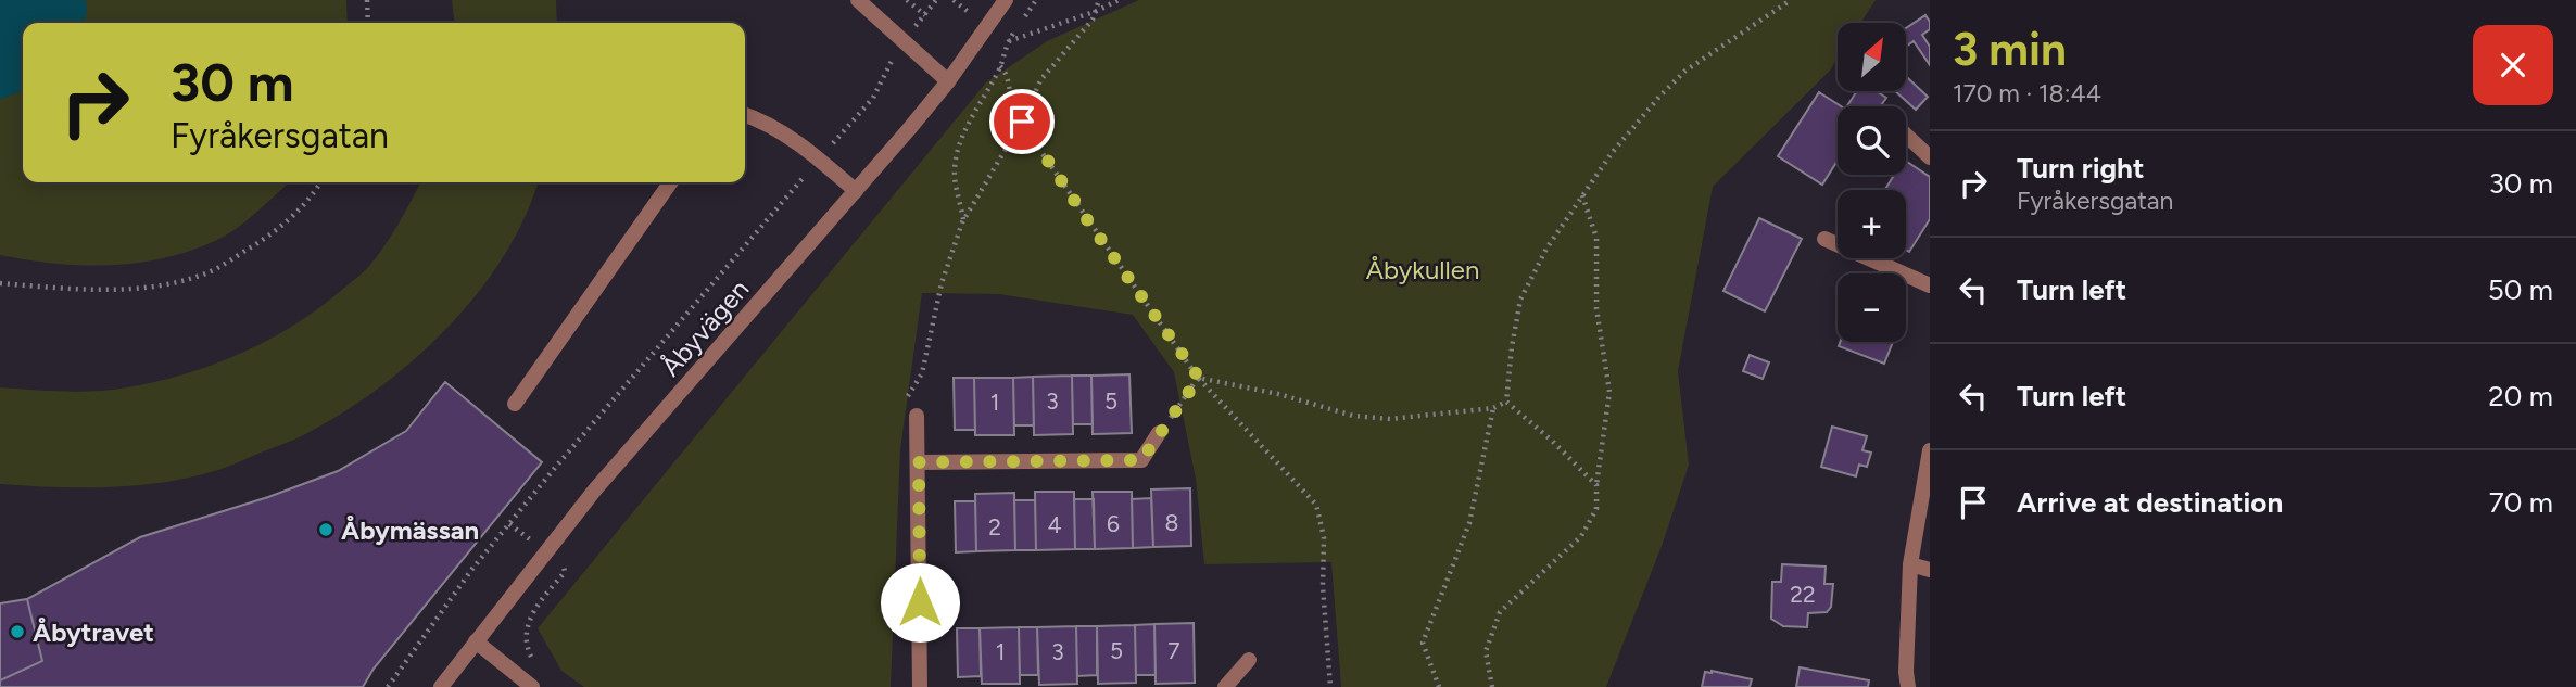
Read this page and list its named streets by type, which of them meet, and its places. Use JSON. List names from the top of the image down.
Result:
{
  "streets": {
    "street": ["Åbyvägen"]
  },
  "parks": ["Åbykullen"],
  "places": ["Åbymässan", "Åbytravet"],
  "house_numbers": [
    "3",
    "5",
    "1",
    "8",
    "6",
    "4",
    "2",
    "22",
    "5",
    "7",
    "1",
    "3"
  ],
  "north": "top right",
  "page": {
    "heading": ["3 min", "170 m · 18:44"],
    "map_buttons": ["+", "−"],
    "turn": ["30 m", "Fyråkersgatan"],
    "list": [
      {
        "name": "Turn right",
        "note": "Fyråkersgatan",
        "value": "30 m"
      },
      {
        "name": "Turn left",
        "value": "50 m"
      },
      {
        "name": "Turn left",
        "value": "20 m"
      },
      {
        "name": "Arrive at destination",
        "value": "70 m"
      }
    ]
  }
}
